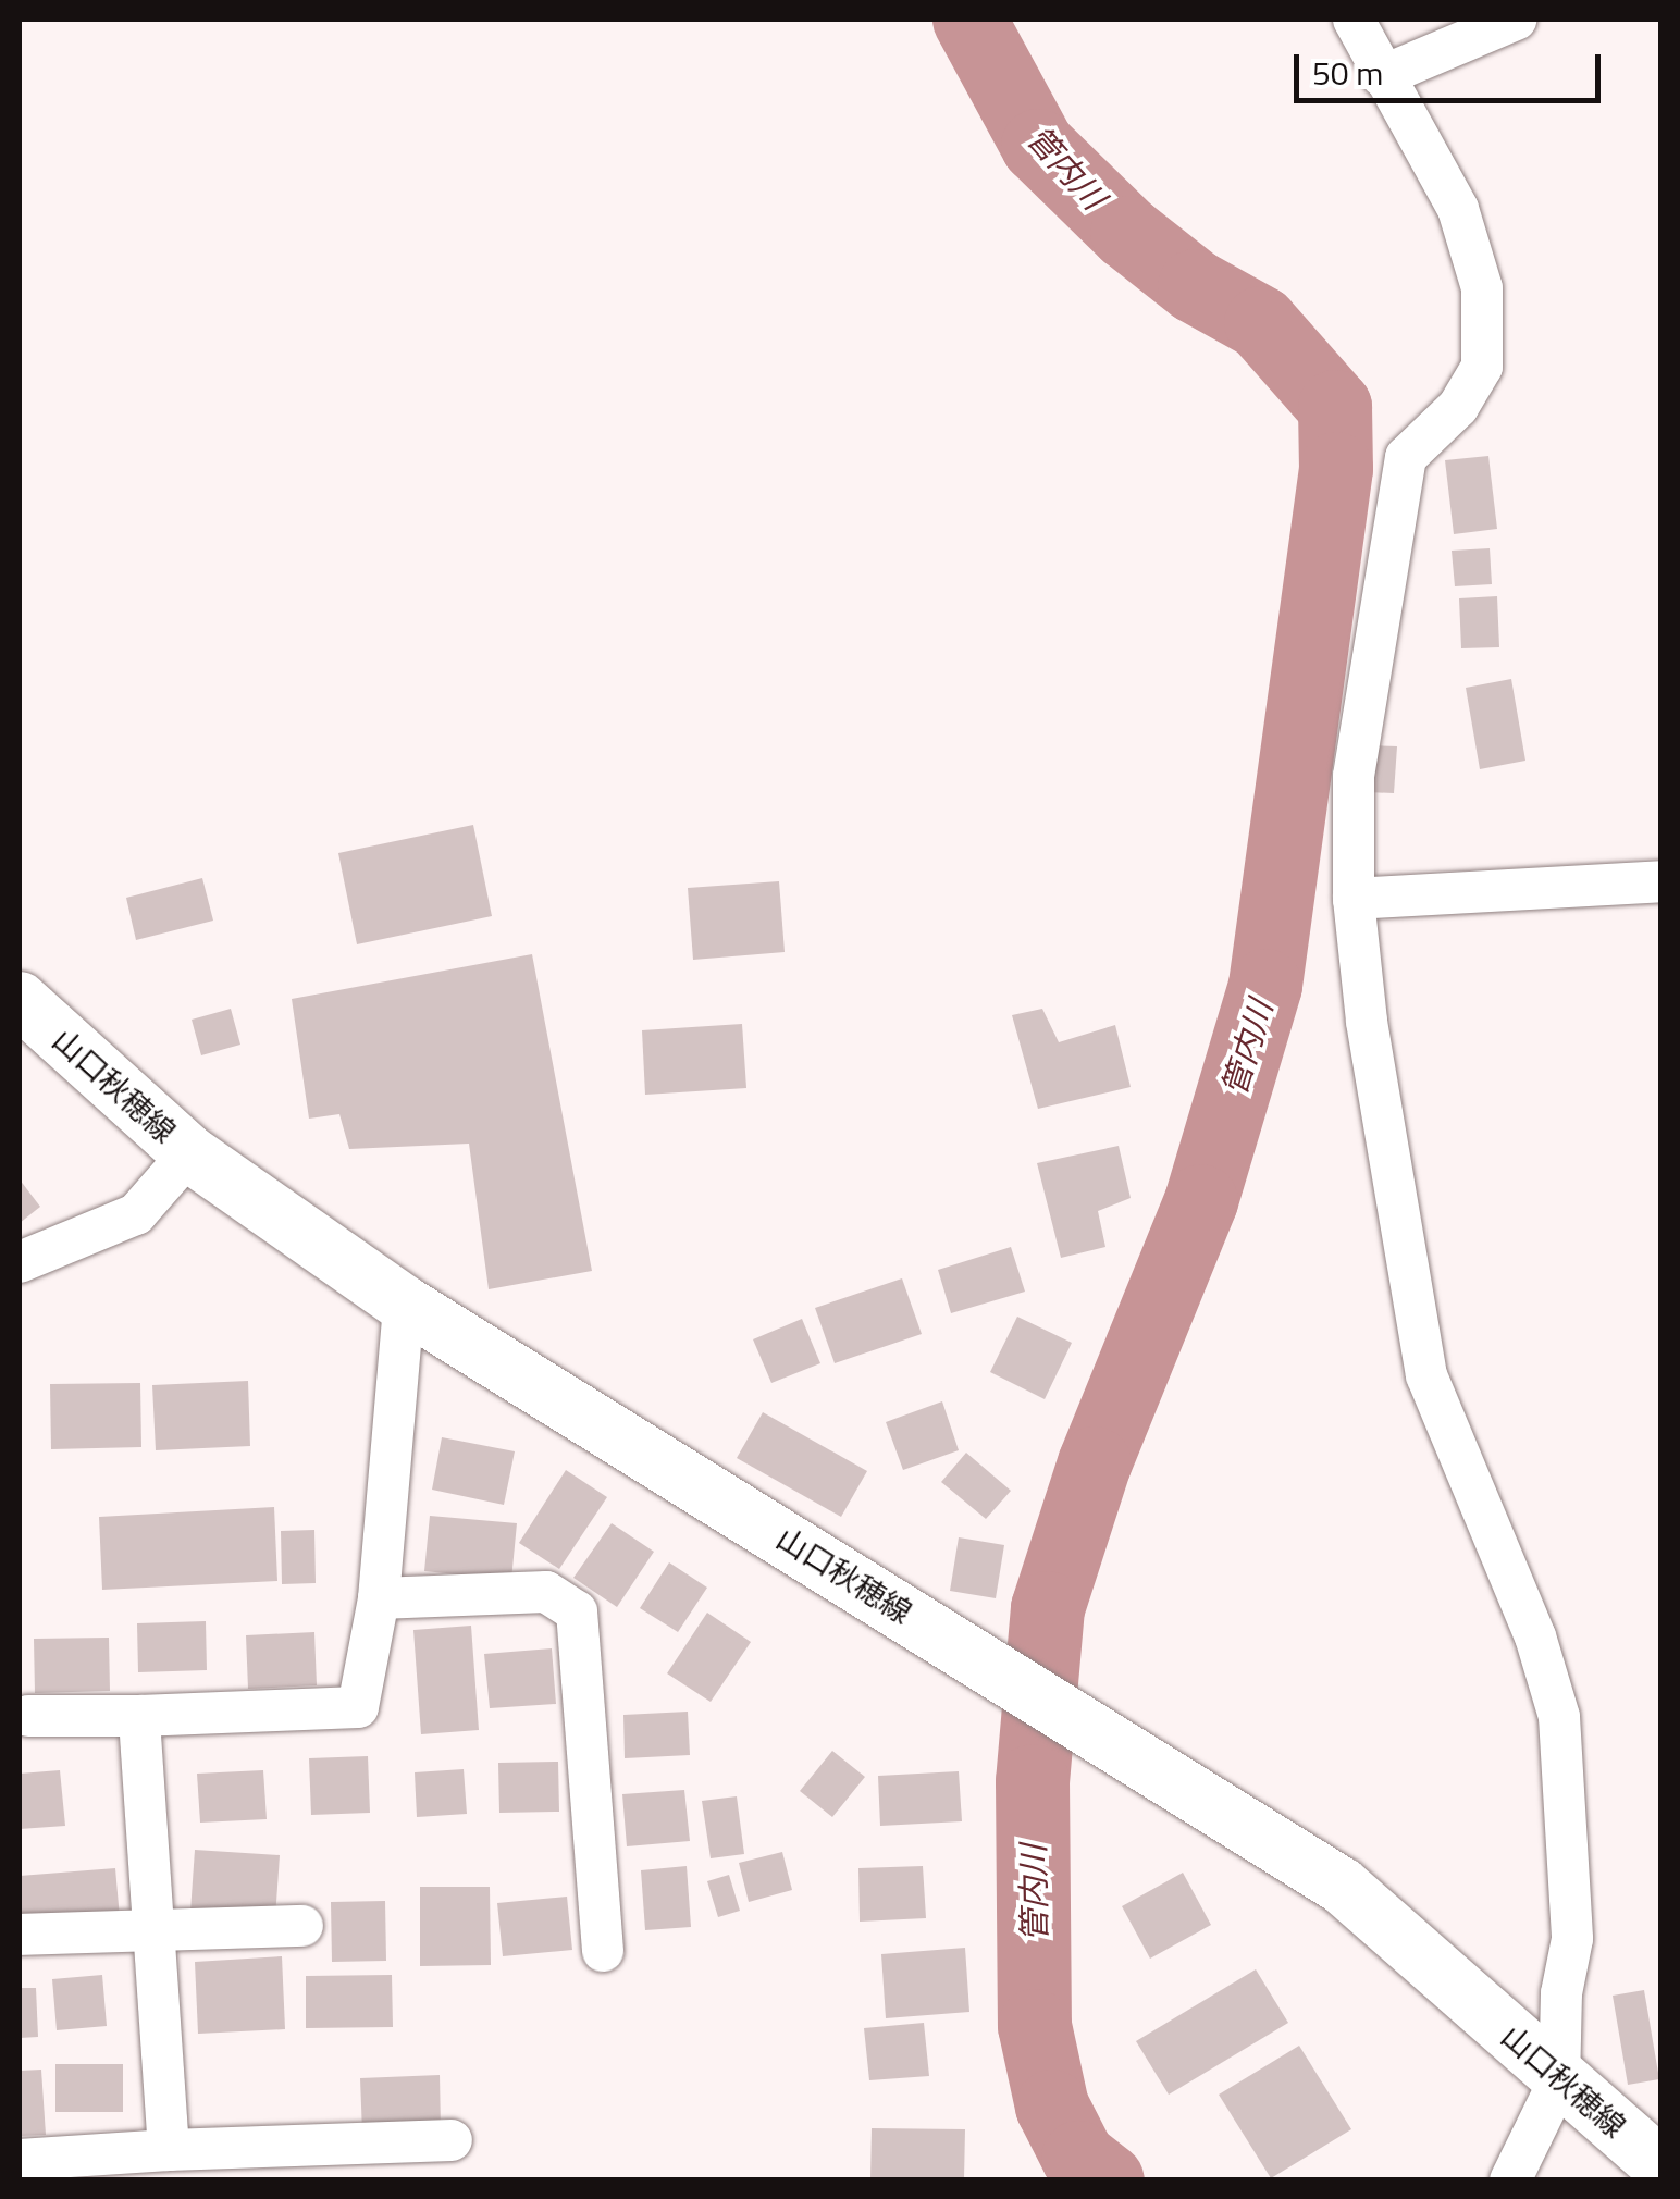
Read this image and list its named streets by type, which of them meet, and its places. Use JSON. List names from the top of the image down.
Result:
{
  "streets": {
    "main road": ["山口秋穂線"]
  },
  "water": ["管内川"],
  "scale_bar": "50 m"
}
